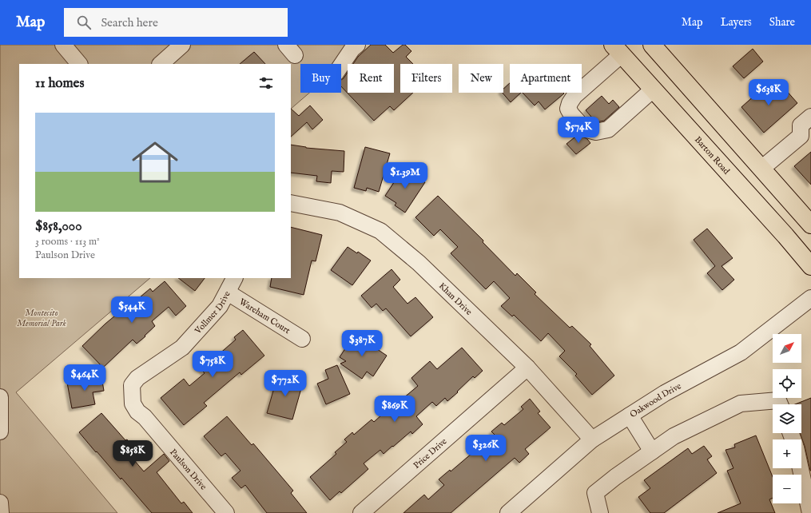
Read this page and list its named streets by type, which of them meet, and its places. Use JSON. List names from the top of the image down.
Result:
{
  "streets": {
    "main road": ["Barton Road"],
    "street": [
      "Khan Drive",
      "Vollmer Drive",
      "Wareham Court",
      "Oakwood Drive",
      "Price Drive",
      "Paulson Drive"
    ]
  },
  "crossings": [
    ["Khan Drive", "Oakwood Drive"],
    ["Khan Drive", "Price Drive"],
    ["Vollmer Drive", "Wareham Court"],
    ["Vollmer Drive", "Paulson Drive"]
  ],
  "parks": ["Montecito Memorial Park"],
  "north": "top right",
  "page": {
    "header": "Map",
    "search": "Search here",
    "nav": ["Map", "Layers", "Share"],
    "chip": [
      "Buy",
      "Rent",
      "Filters",
      "New",
      "Apartment"
    ],
    "heading": "11 homes",
    "price": [
      "$638K",
      "$574K",
      "$1.39M",
      "$544K",
      "$387K",
      "$758K",
      "$464K",
      "$772K",
      "$869K",
      "$326K",
      "$858K"
    ],
    "list": [
      {
        "name": "$858,000",
        "note": "3 rooms · 113 m² · Paulson Drive"
      }
    ],
    "map_buttons": ["+", "−"]
  }
}
